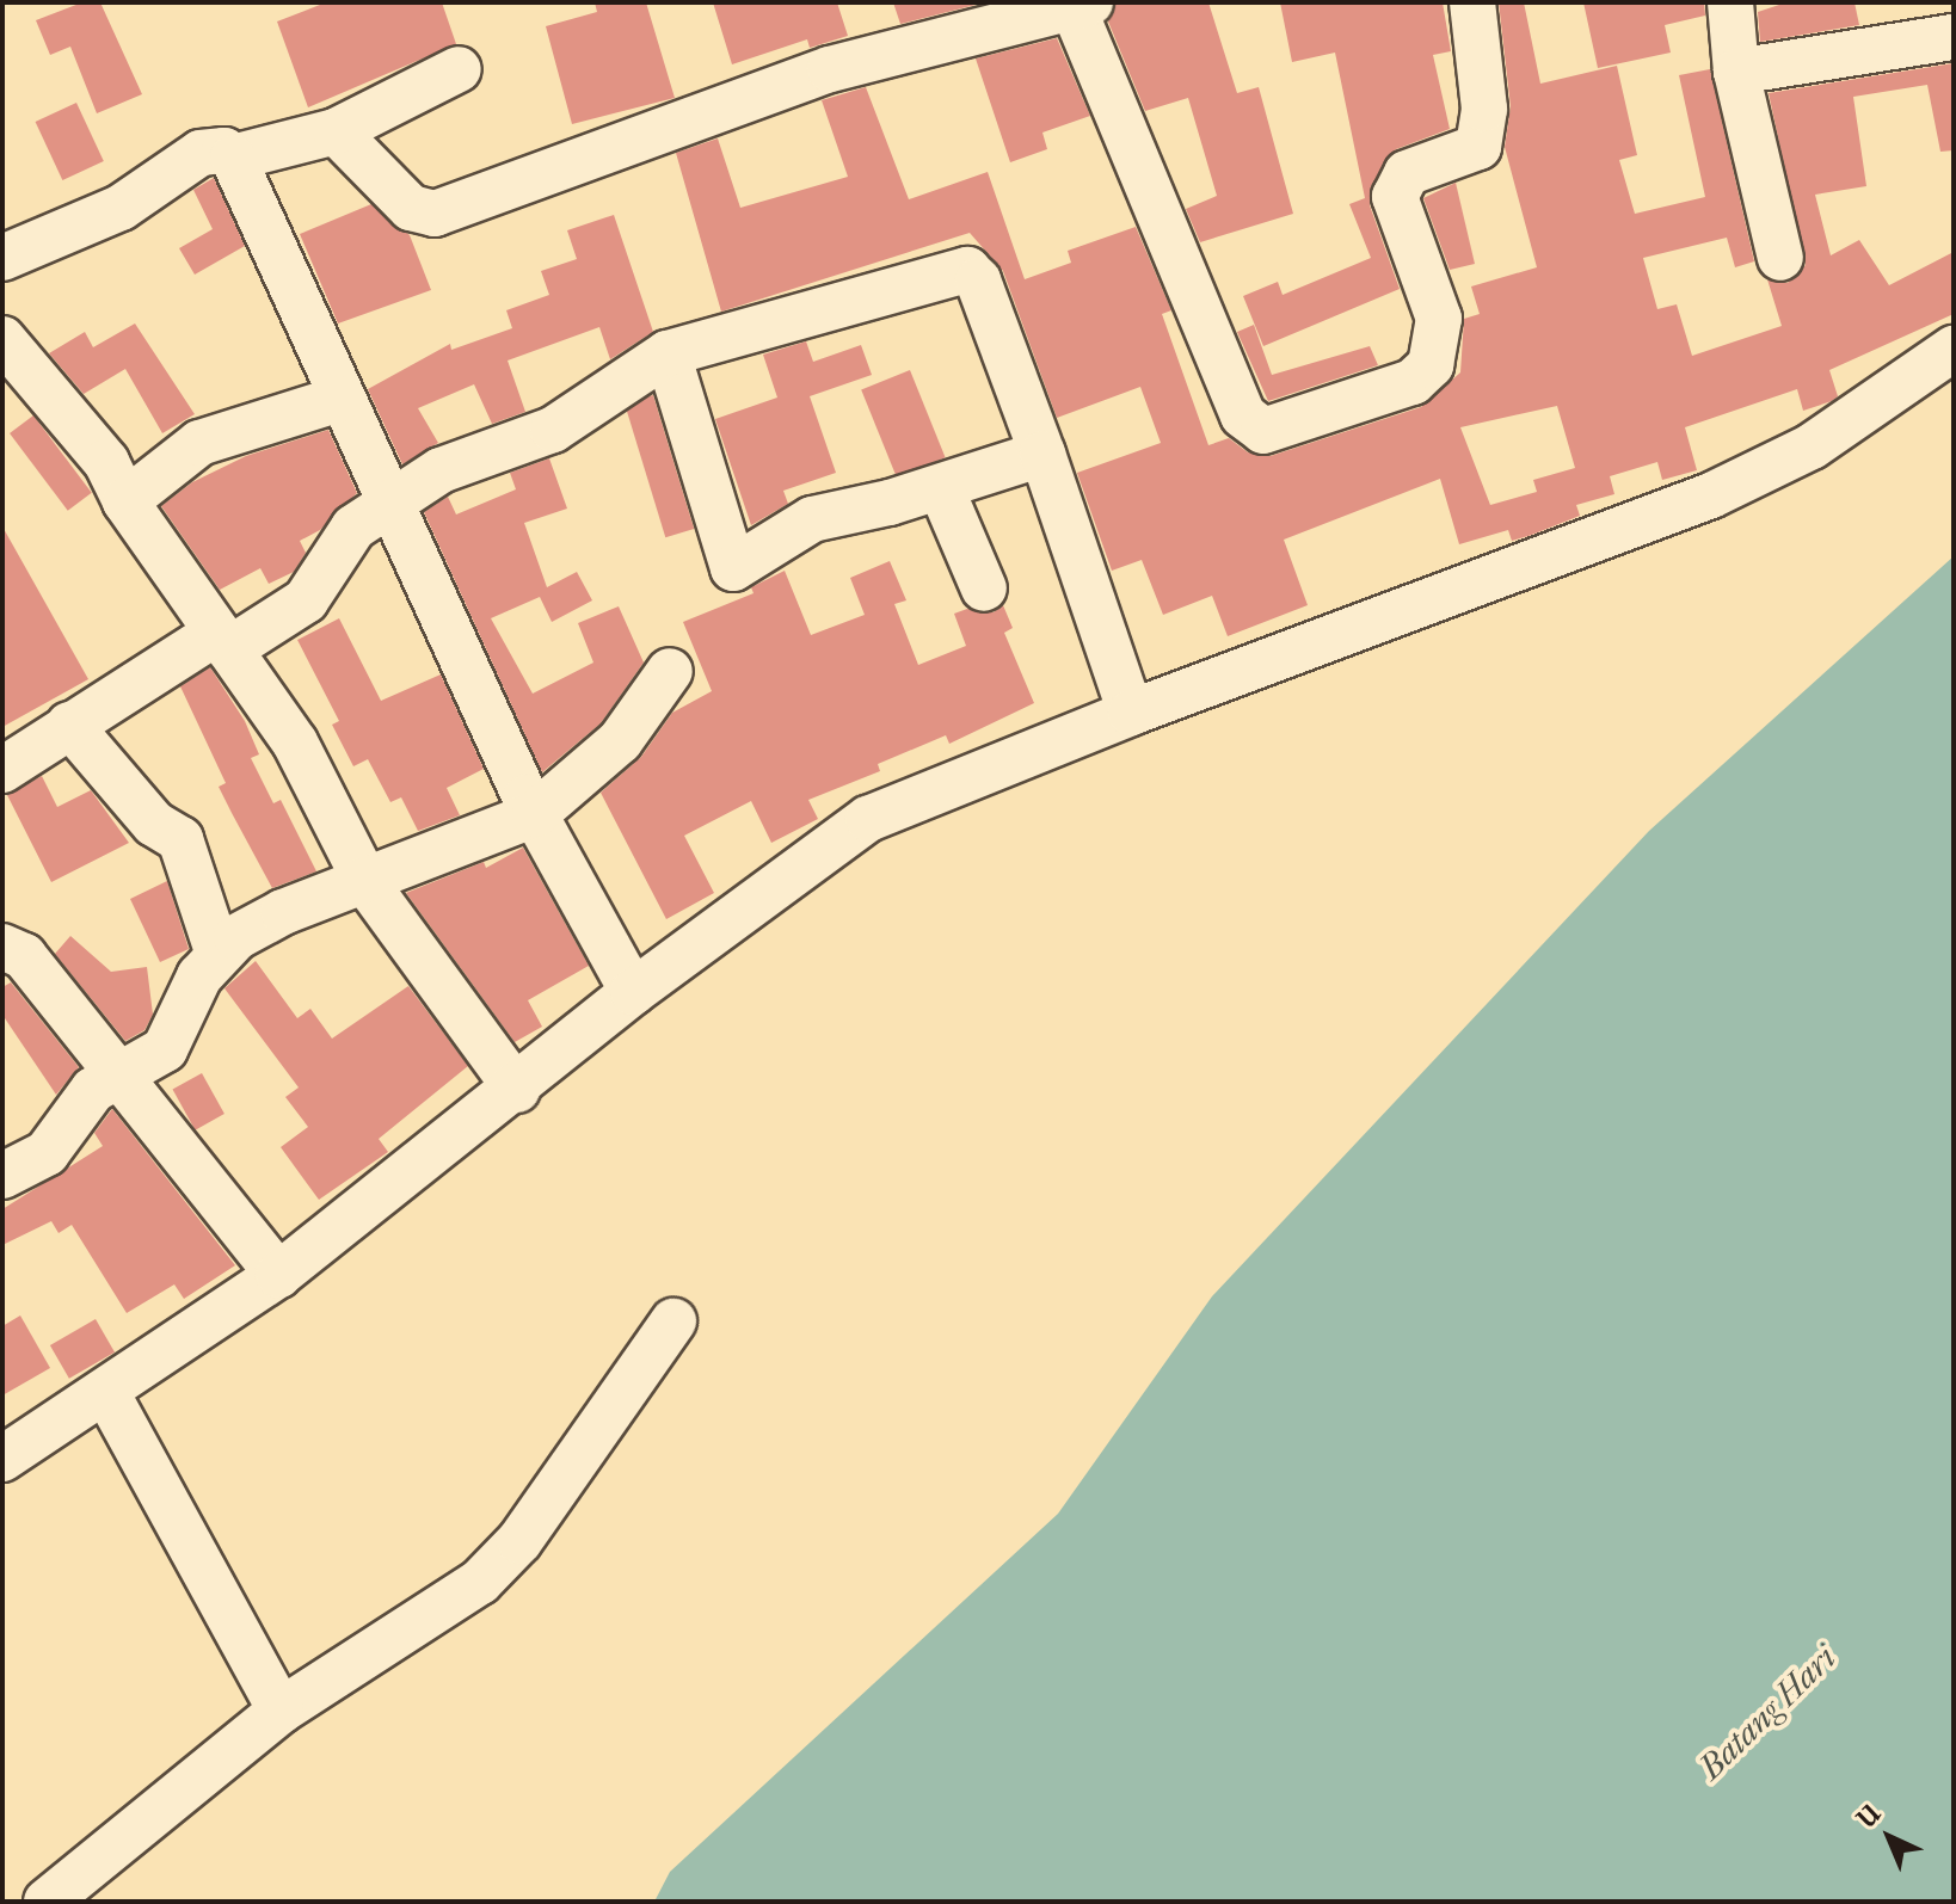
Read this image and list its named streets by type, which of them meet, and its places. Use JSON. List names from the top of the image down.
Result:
{
  "water": ["Batang Hari"],
  "north": "top left"
}
